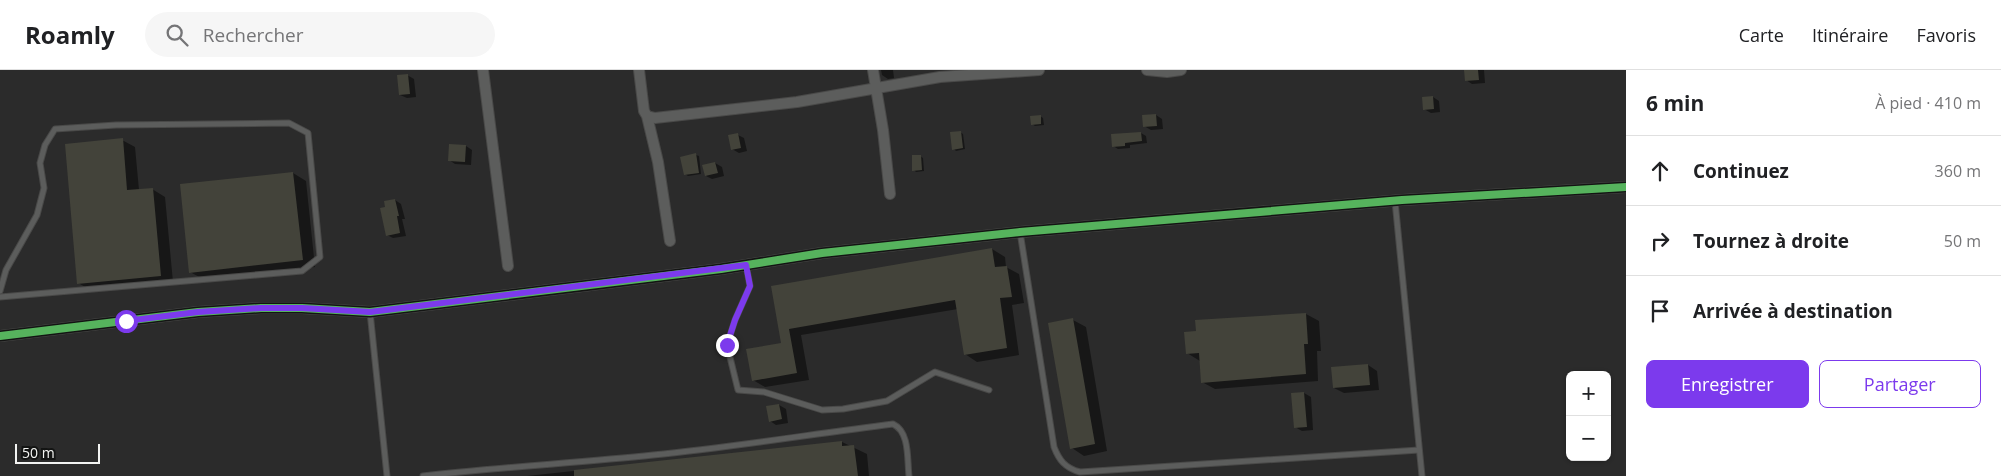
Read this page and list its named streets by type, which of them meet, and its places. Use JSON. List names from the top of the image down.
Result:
{
  "scale_bar": "50 m",
  "page": {
    "header": "Roamly",
    "search": "Rechercher",
    "nav": ["Carte", "Itinéraire", "Favoris"],
    "heading": ["6 min", "À pied · 410 m"],
    "list": [
      ["Continuez", "360 m"],
      ["Tournez à droite", "50 m"],
      "Arrivée à destination"
    ],
    "buttons": ["Enregistrer", "Partager"],
    "map_buttons": ["+", "−"],
    "scale": "50 m"
  }
}
